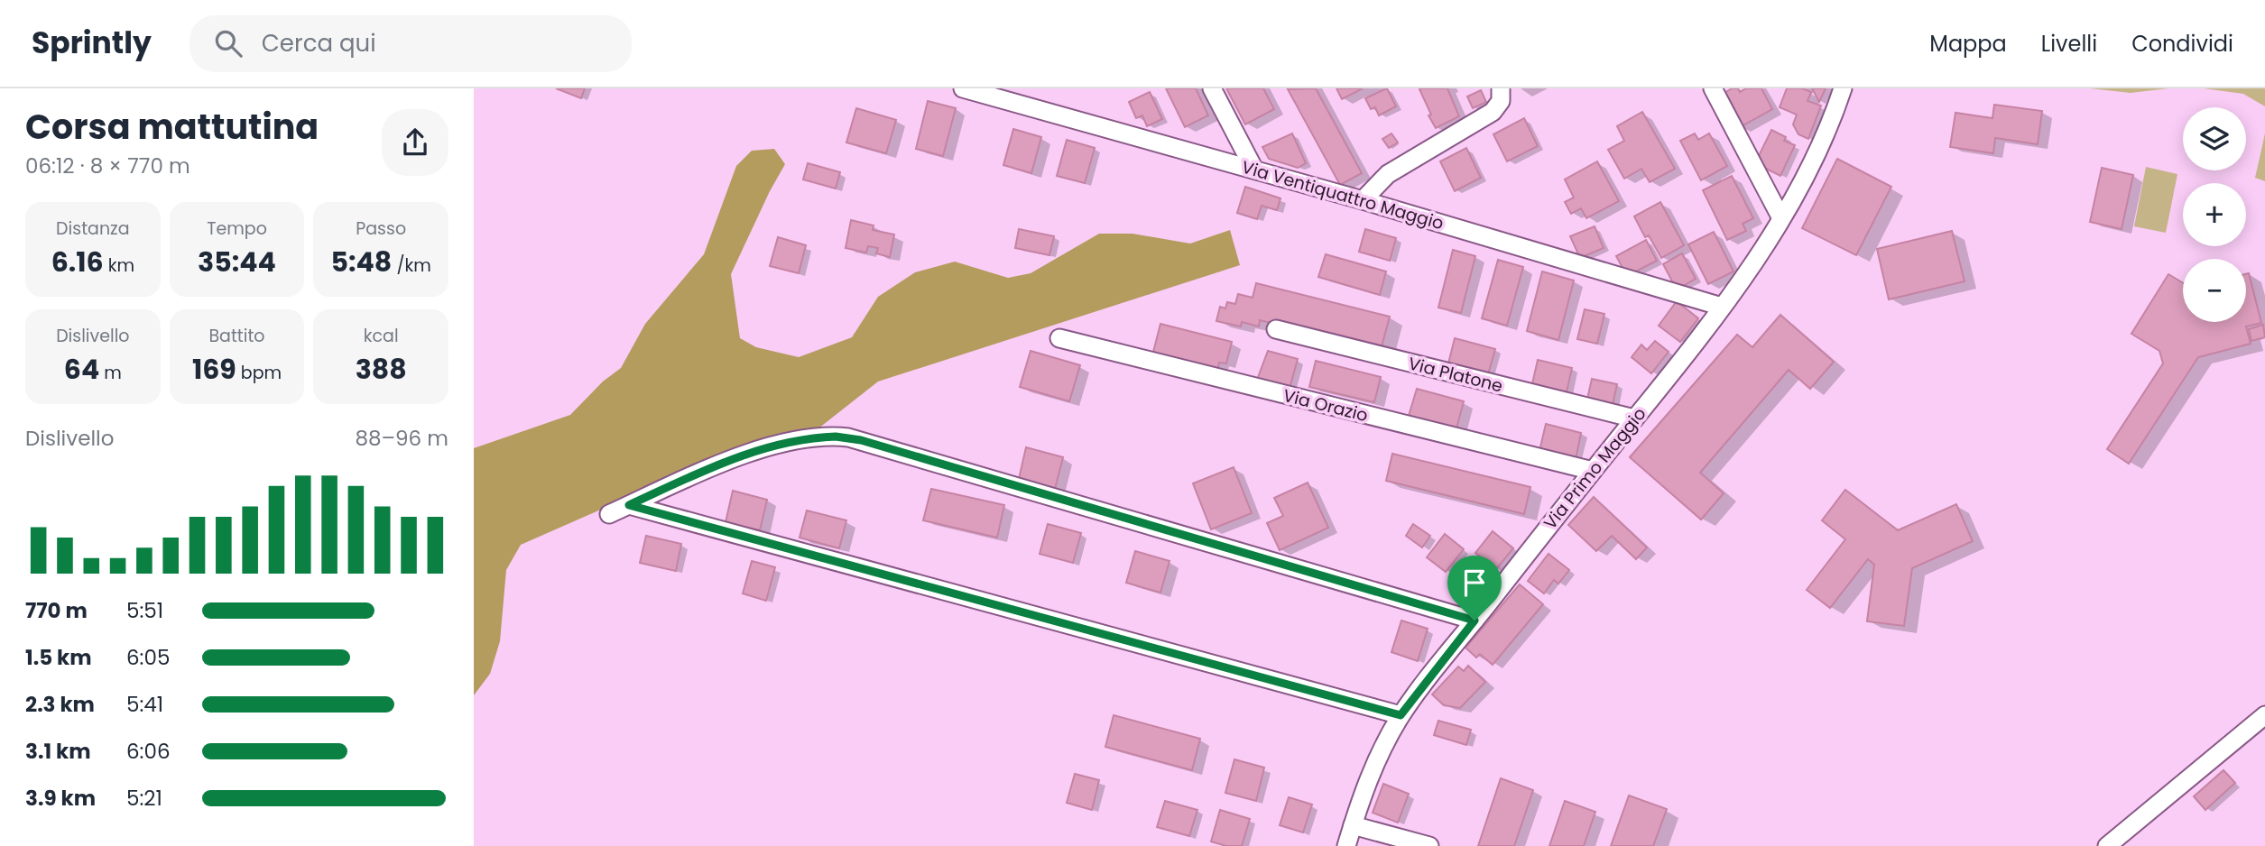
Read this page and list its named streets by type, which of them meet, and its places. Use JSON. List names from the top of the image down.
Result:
{
  "streets": {
    "street": [
      "Via Ventiquattro Maggio",
      "Via Platone",
      "Via Orazio",
      "Via Primo Maggio"
    ]
  },
  "crossings": [
    ["Via Ventiquattro Maggio", "Via Primo Maggio"],
    ["Via Platone", "Via Primo Maggio"],
    ["Via Orazio", "Via Primo Maggio"]
  ],
  "page": {
    "header": "Sprintly",
    "search": "Cerca qui",
    "nav": ["Mappa", "Livelli", "Condividi"],
    "heading": ["Corsa mattutina", "06:12 · 8 × 770 m"],
    "map_buttons": ["+", "−"],
    "stats": [
      ["Distanza", "6.16 km"],
      ["Tempo", "35:44"],
      ["Passo", "5:48 /km"],
      ["Dislivello", "64 m"],
      ["Battito", "169 bpm"],
      ["kcal", "388"]
    ],
    "chart": ["Dislivello", "88–96 m"],
    "list": [
      {
        "name": "770 m",
        "note": "5:51"
      },
      {
        "name": "1.5 km",
        "note": "6:05"
      },
      {
        "name": "2.3 km",
        "note": "5:41"
      },
      {
        "name": "3.1 km",
        "note": "6:06"
      },
      {
        "name": "3.9 km",
        "note": "5:21"
      }
    ]
  }
}
